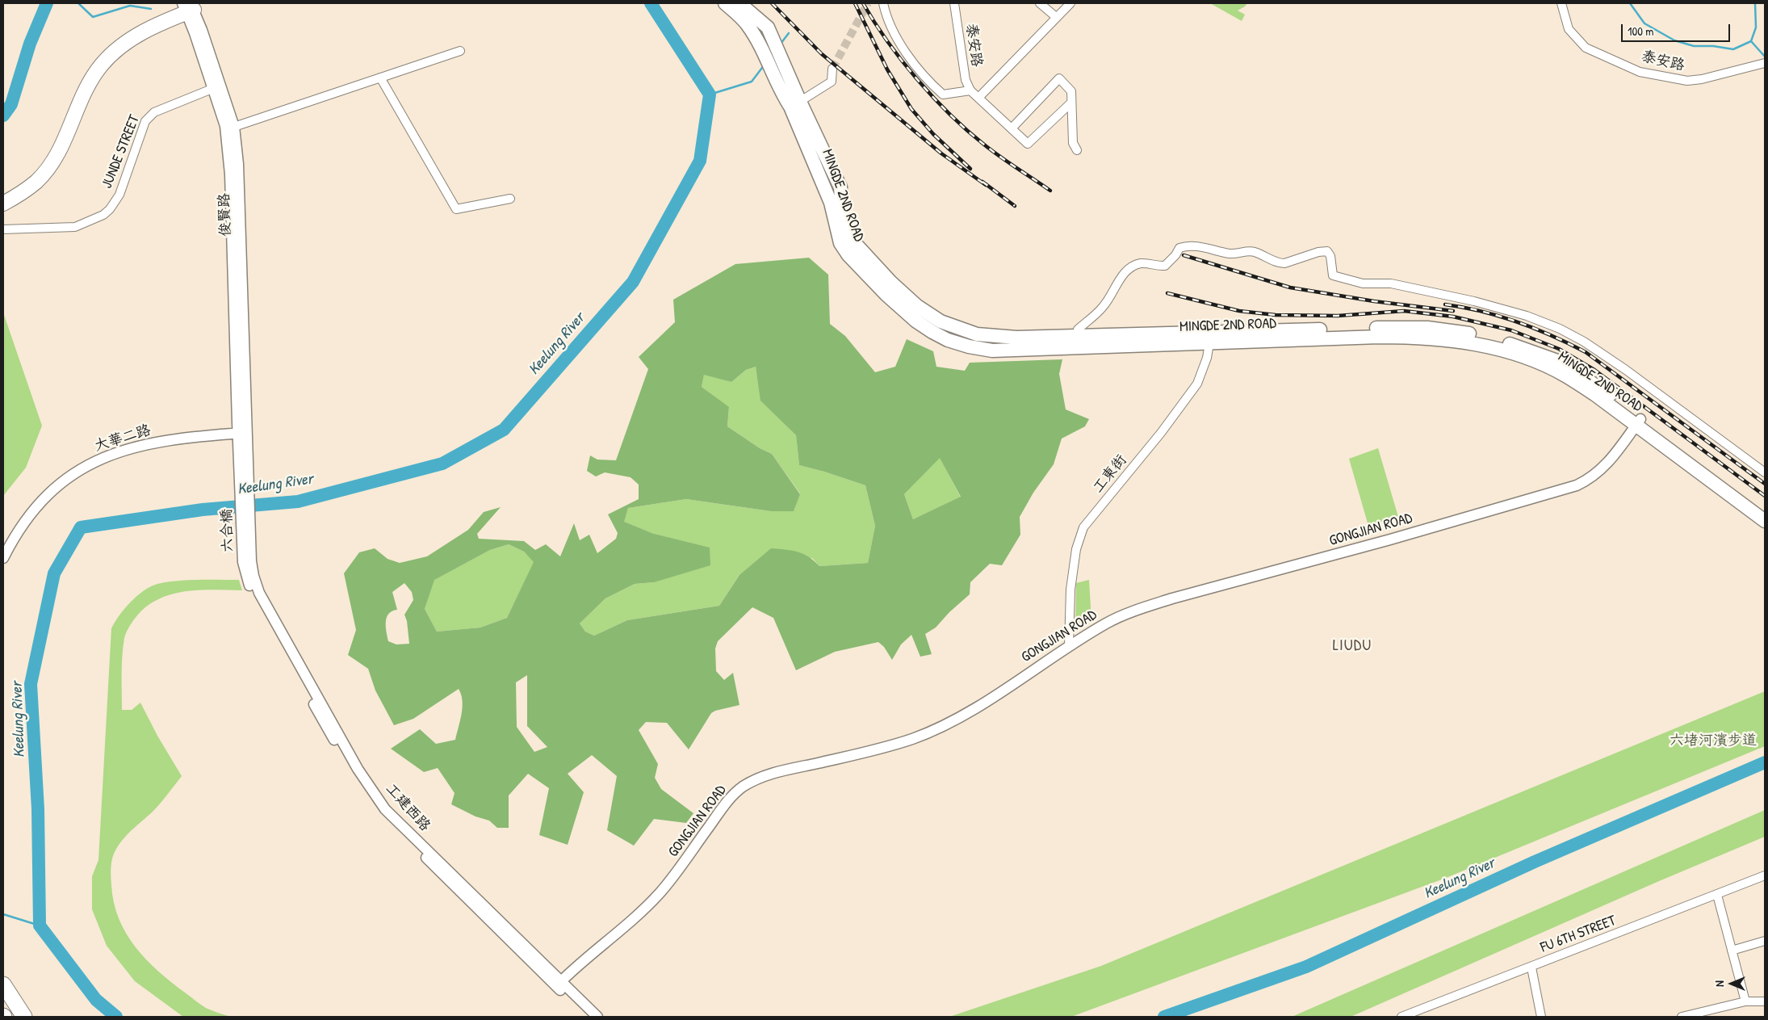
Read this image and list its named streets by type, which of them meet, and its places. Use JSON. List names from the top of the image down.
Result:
{
  "streets": {
    "main road": ["MINGDE 2ND ROAD"],
    "street": [
      "泰安路",
      "JUNDE STREET",
      "俊賢路",
      "大華二路",
      "工東街",
      "GONGJIAN ROAD",
      "六合橋",
      "工建西路",
      "FU 6TH STREET"
    ]
  },
  "crossings": [
    ["JUNDE STREET", "俊賢路"],
    ["MINGDE 2ND ROAD", "工東街"],
    ["MINGDE 2ND ROAD", "GONGJIAN ROAD"],
    ["俊賢路", "大華二路"],
    ["俊賢路", "六合橋"],
    ["大華二路", "六合橋"],
    ["工東街", "GONGJIAN ROAD"],
    ["GONGJIAN ROAD", "工建西路"],
    ["六合橋", "工建西路"]
  ],
  "districts": ["LIUDU"],
  "water": ["Keelung River"],
  "parks": ["六堵河濱步道"],
  "scale_bar": "100 m",
  "north": "left"
}
